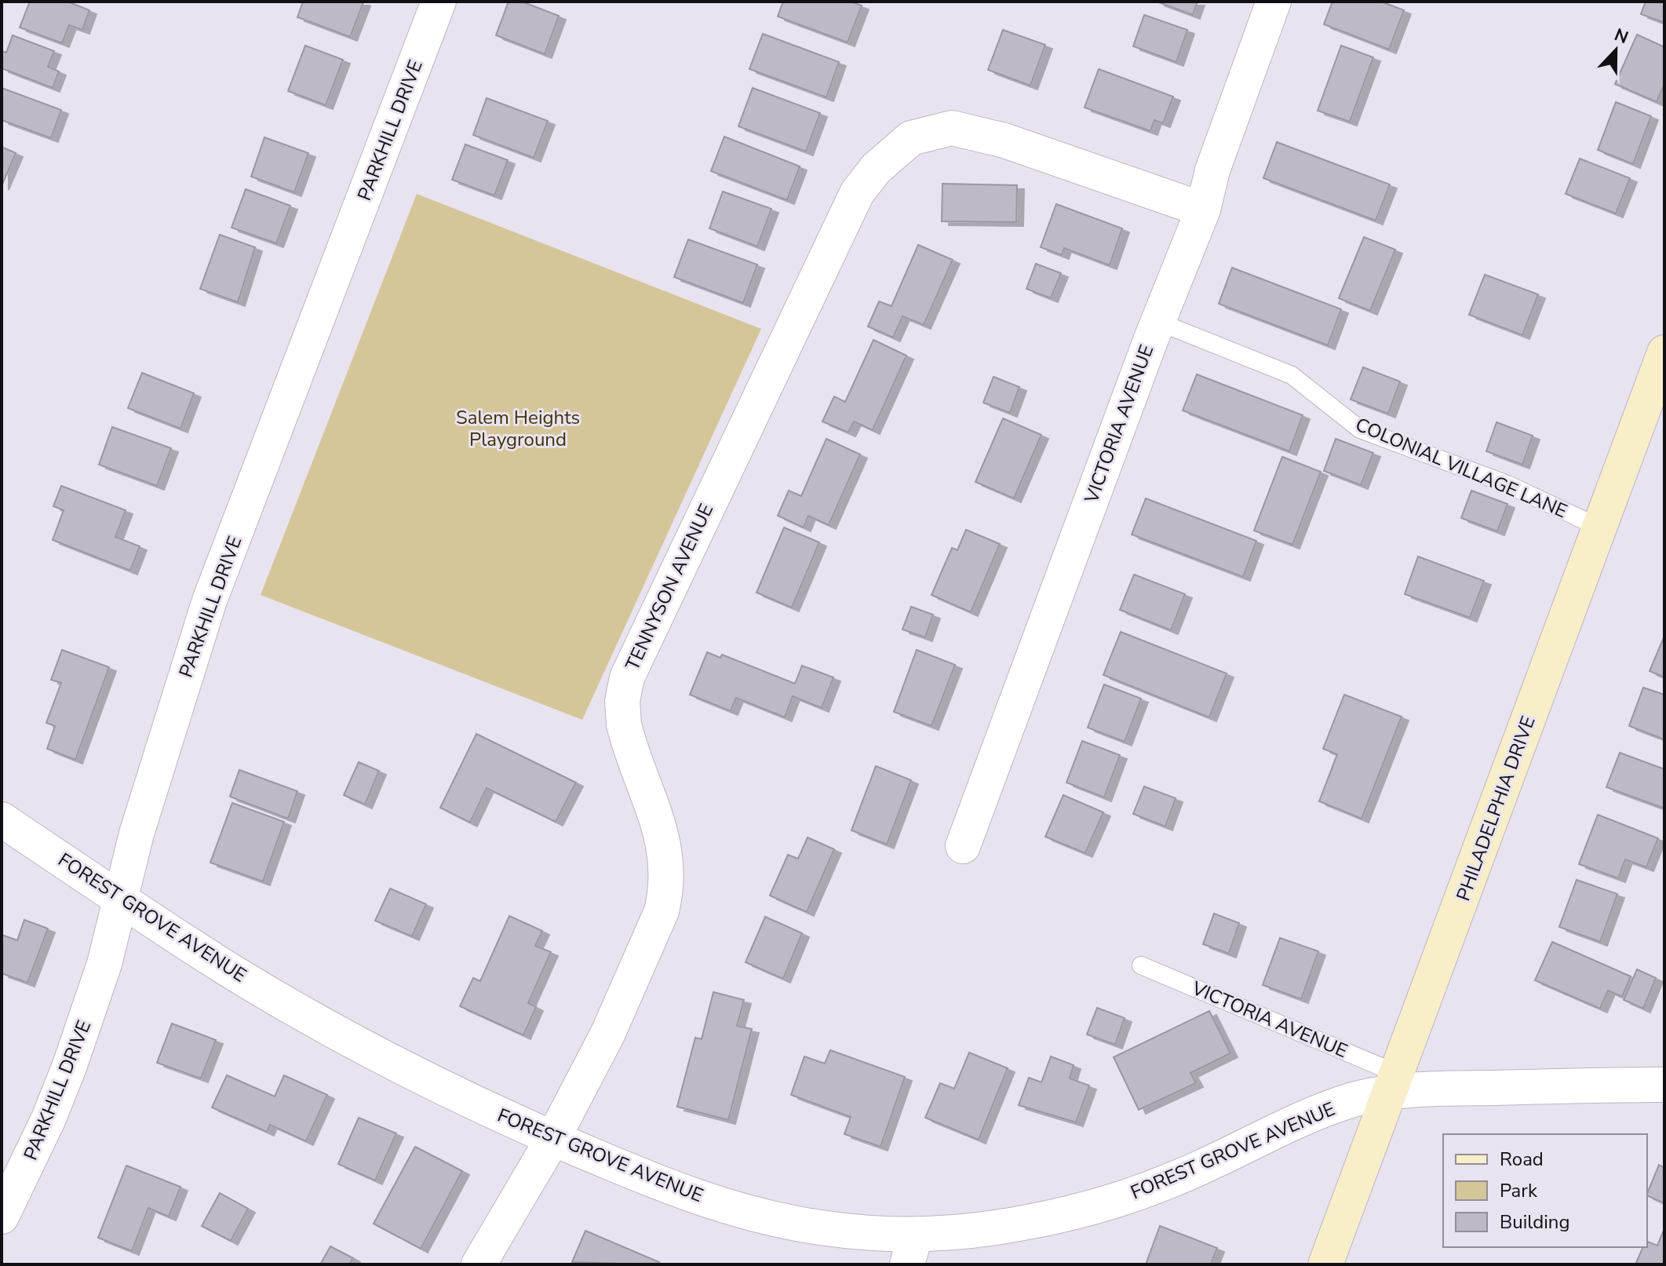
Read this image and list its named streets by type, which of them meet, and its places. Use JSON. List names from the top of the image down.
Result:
{
  "streets": {
    "main road": ["PHILADELPHIA DRIVE"],
    "street": [
      "PARKHILL DRIVE",
      "VICTORIA AVENUE",
      "TENNYSON AVENUE",
      "FOREST GROVE AVENUE"
    ],
    "lane": ["COLONIAL VILLAGE LANE"]
  },
  "crossings": [
    ["PARKHILL DRIVE", "FOREST GROVE AVENUE"],
    ["VICTORIA AVENUE", "COLONIAL VILLAGE LANE"],
    ["VICTORIA AVENUE", "TENNYSON AVENUE"],
    ["VICTORIA AVENUE", "PHILADELPHIA DRIVE"],
    ["VICTORIA AVENUE", "FOREST GROVE AVENUE"],
    ["COLONIAL VILLAGE LANE", "PHILADELPHIA DRIVE"],
    ["TENNYSON AVENUE", "FOREST GROVE AVENUE"],
    ["PHILADELPHIA DRIVE", "FOREST GROVE AVENUE"]
  ],
  "parks": ["Salem Heights Playground"],
  "legend": ["Road", "Park", "Building"],
  "north": "top"
}
